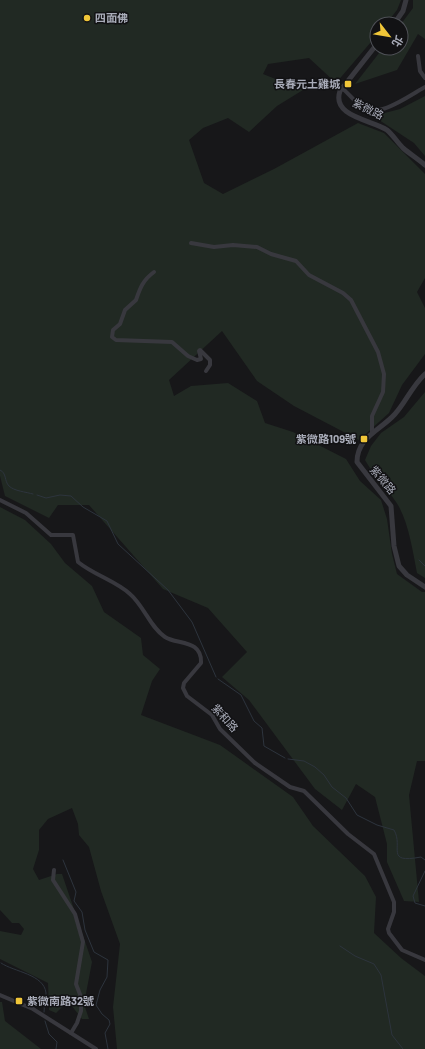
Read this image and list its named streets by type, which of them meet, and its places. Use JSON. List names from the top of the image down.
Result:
{
  "streets": {
    "street": ["紫微路", "紫和路"]
  },
  "places": {
    "other": ["四面佛"],
    "transit": ["長春元土雞城", "紫微路109號", "紫微南路32號"]
  },
  "north": "bottom right"
}
